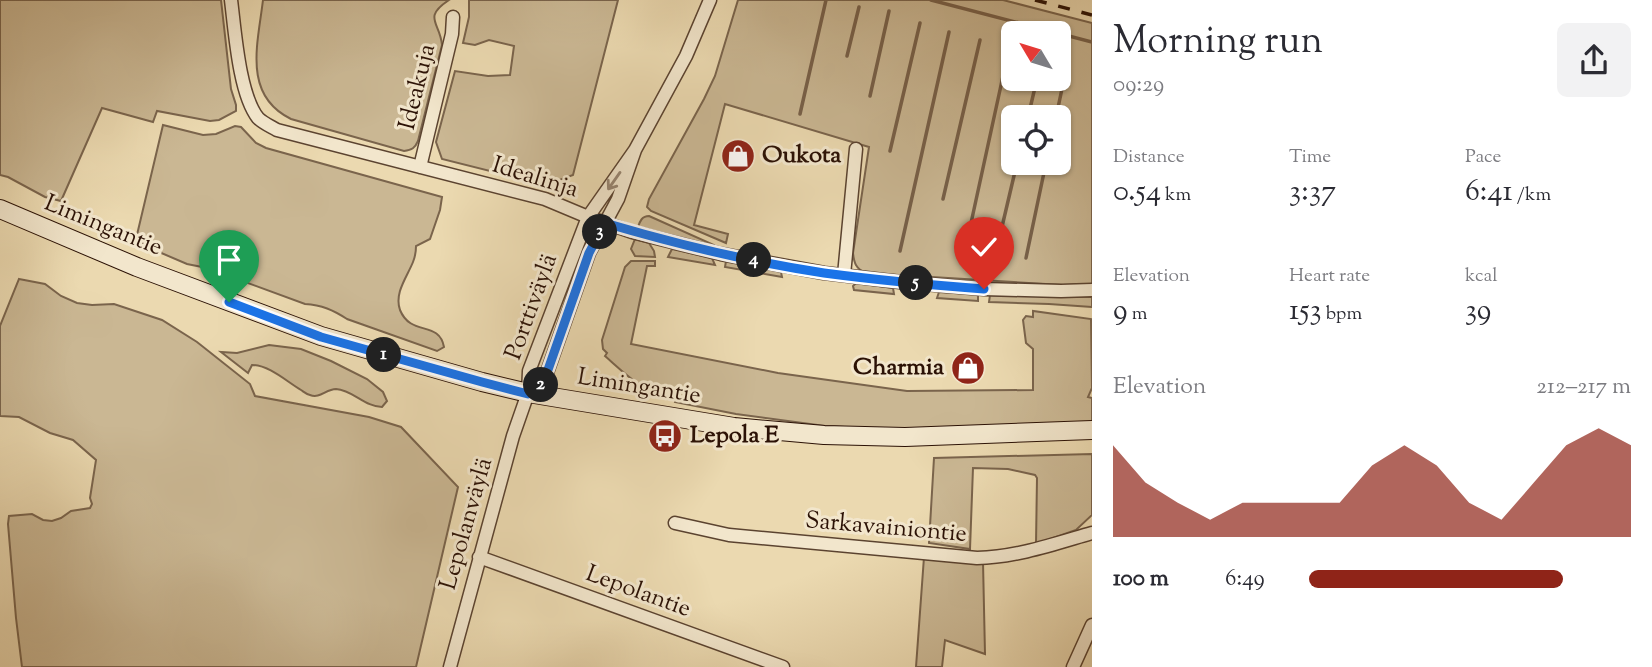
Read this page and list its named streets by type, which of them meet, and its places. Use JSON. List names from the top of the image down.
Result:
{
  "streets": {
    "main road": ["Limingantie"],
    "street": [
      "Ideakuja",
      "Idealinja",
      "Porttiväylä",
      "Lepolanväylä",
      "Sarkavainiontie",
      "Lepolantie"
    ]
  },
  "crossings": [
    ["Ideakuja", "Idealinja"],
    ["Idealinja", "Porttiväylä"],
    ["Limingantie", "Porttiväylä"],
    ["Limingantie", "Lepolanväylä"],
    ["Porttiväylä", "Lepolanväylä"],
    ["Lepolanväylä", "Lepolantie"]
  ],
  "places": {
    "shop": ["Oukota", "Charmia"],
    "bus stop": ["Lepola E"]
  },
  "north": "top left",
  "page": {
    "heading": ["Morning run", "09:29"],
    "stats": [
      ["Distance", "0.54 km"],
      ["Time", "3:37"],
      ["Pace", "6:41 /km"],
      ["Elevation", "9 m"],
      ["Heart rate", "153 bpm"],
      ["kcal", "39"]
    ],
    "pins": [
      "3",
      "4",
      "5",
      "1",
      "2"
    ],
    "chart": ["Elevation", "212–217 m"],
    "list": [
      {
        "name": "100 m",
        "note": "6:49"
      }
    ]
  }
}
